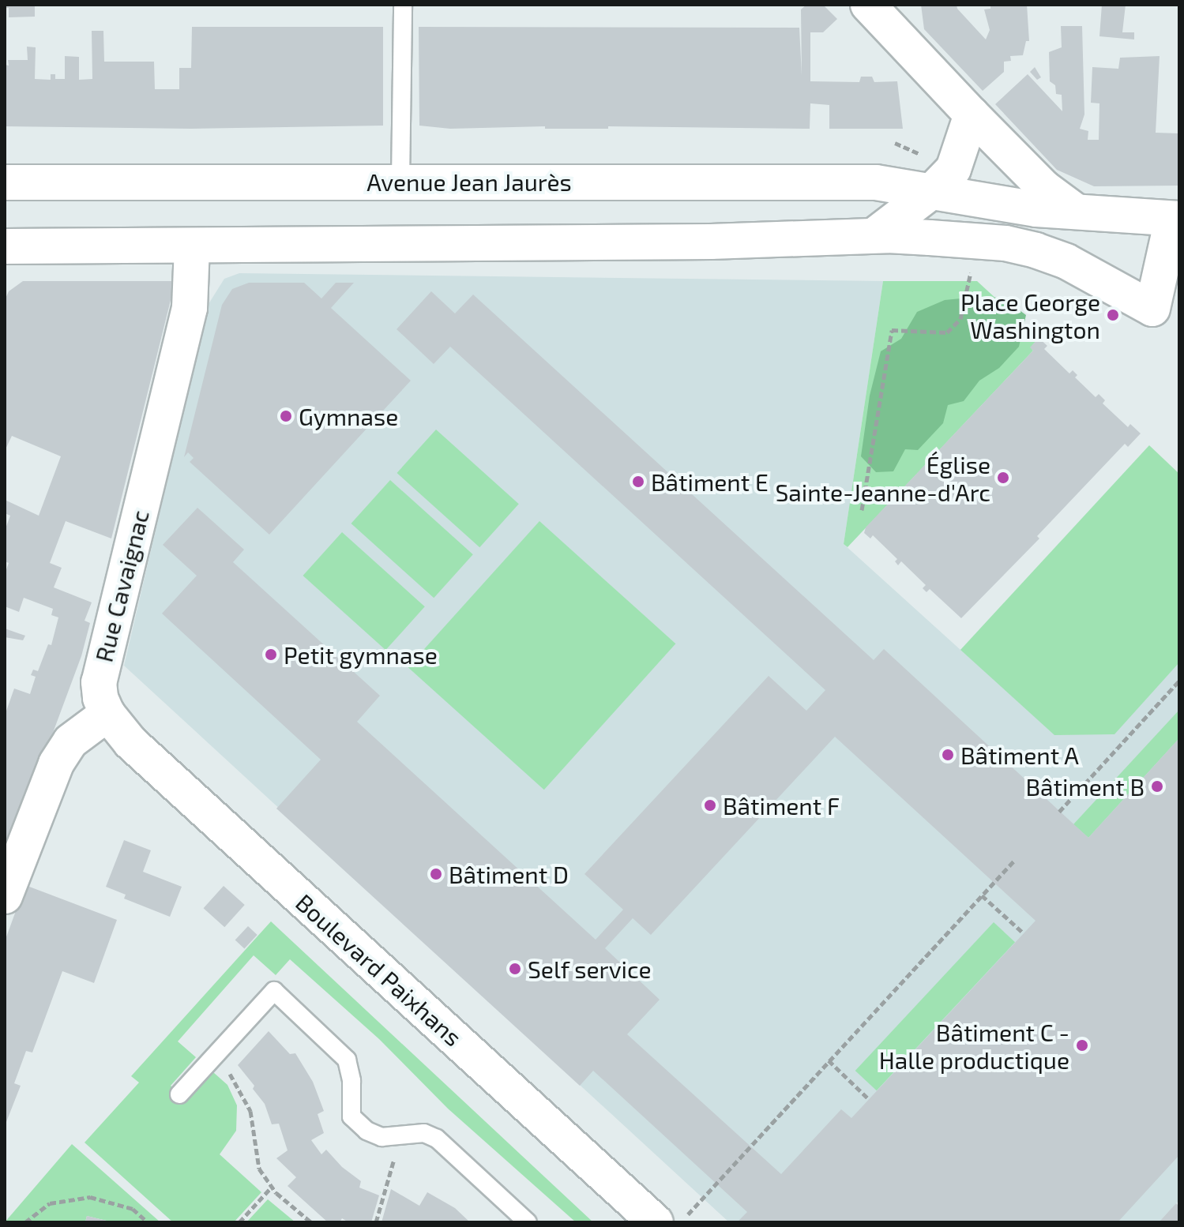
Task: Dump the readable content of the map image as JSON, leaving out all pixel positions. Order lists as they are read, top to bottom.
{
  "streets": {
    "main road": ["Avenue Jean Jaurès", "Rue Cavaignac", "Boulevard Paixhans"]
  },
  "crossings": [
    ["Rue Cavaignac", "Boulevard Paixhans"]
  ],
  "places": [
    "Place George Washington",
    "Gymnase",
    "Église Sainte-Jeanne-d'Arc",
    "Bâtiment E",
    "Petit gymnase",
    "Bâtiment A",
    "Bâtiment B",
    "Bâtiment F",
    "Bâtiment D",
    "Self service",
    "Bâtiment C - Halle productique"
  ]
}
